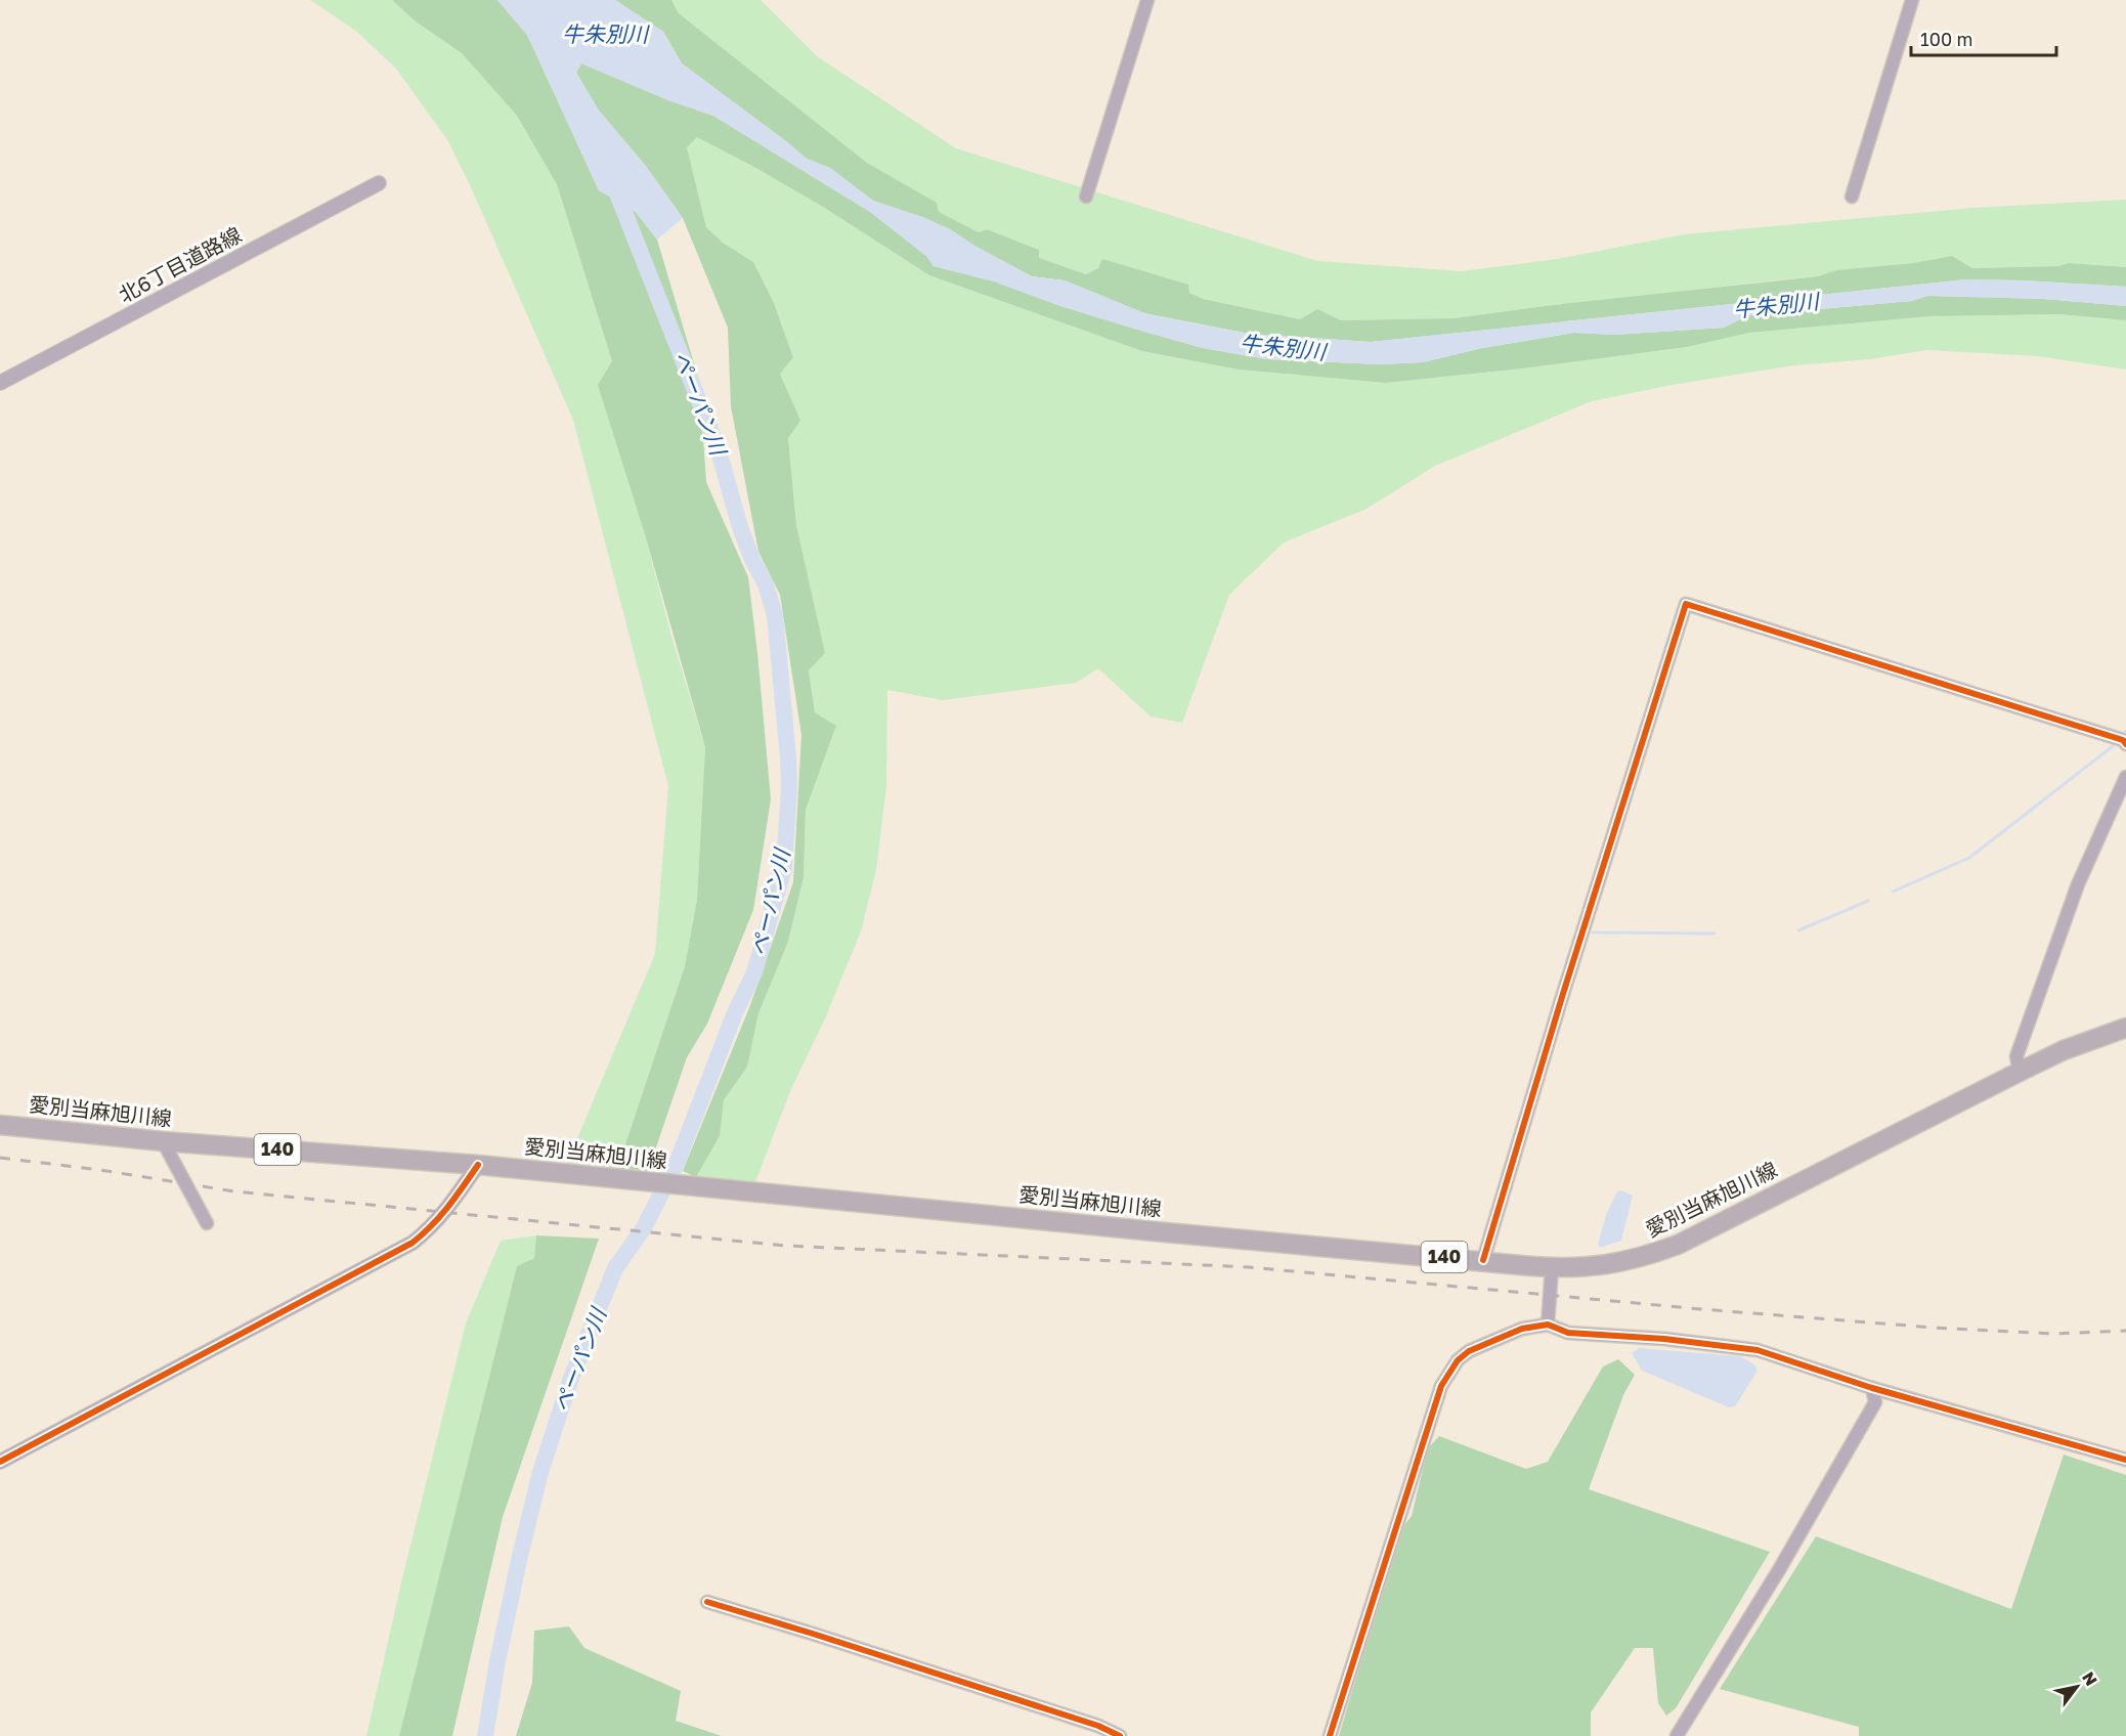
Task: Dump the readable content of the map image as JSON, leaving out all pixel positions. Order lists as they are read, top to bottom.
{
  "streets": {
    "main road": ["愛別当麻旭川線", "140"],
    "street": ["北6丁目道路線"]
  },
  "water": ["牛朱別川", "ペーパン川"],
  "scale_bar": "100 m",
  "north": "top right"
}
